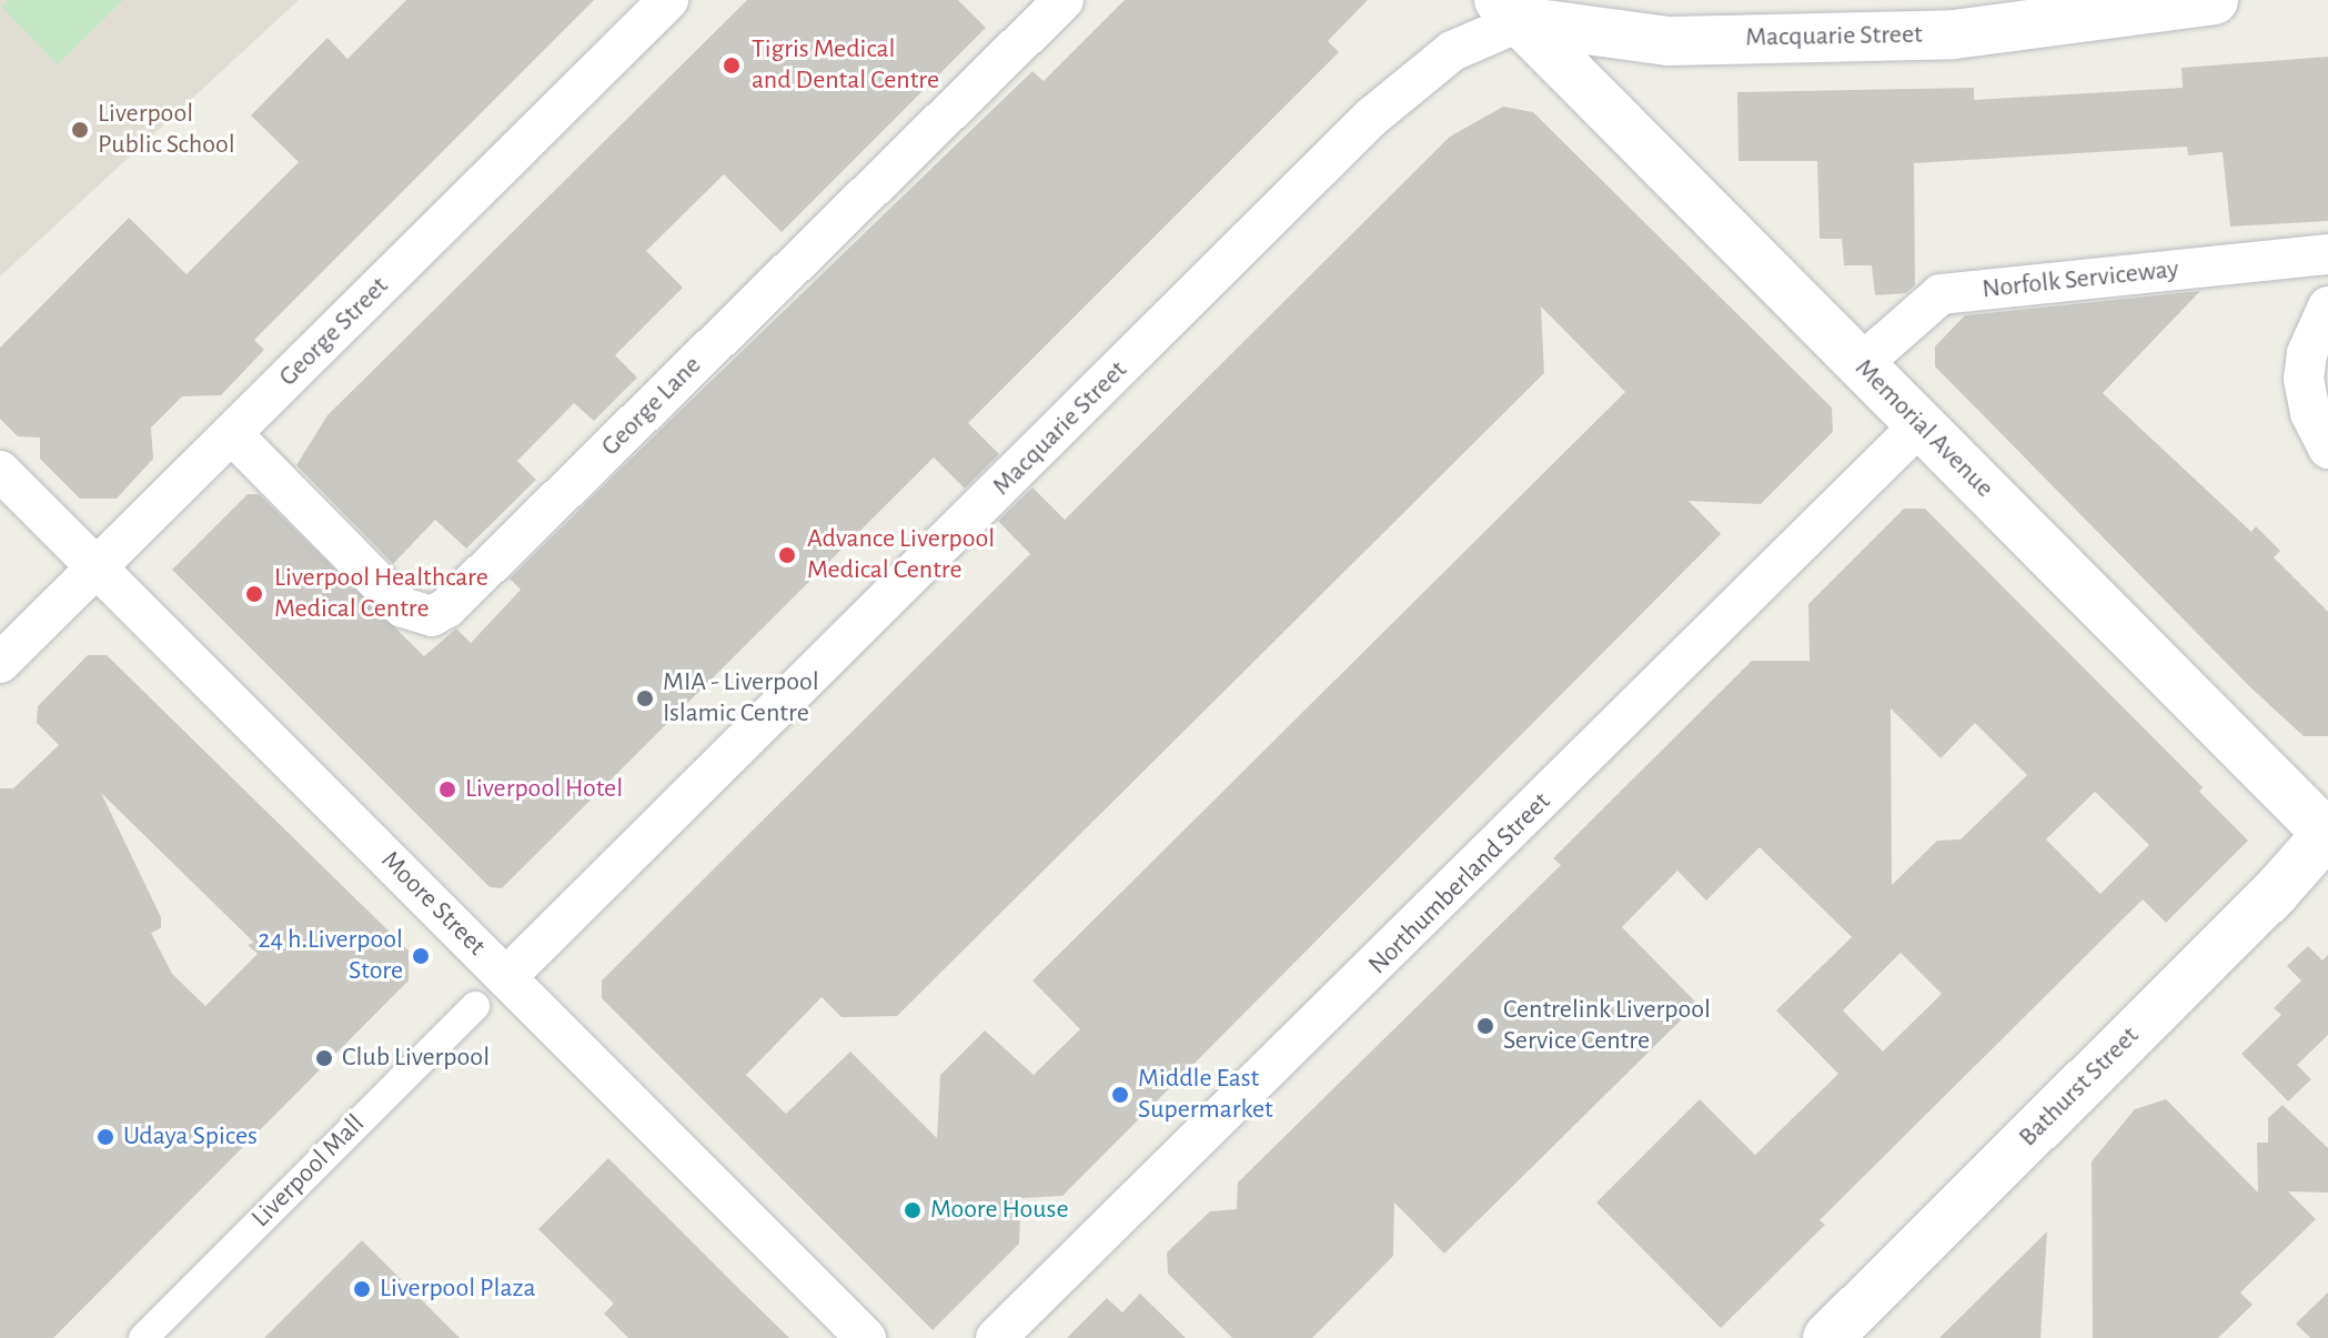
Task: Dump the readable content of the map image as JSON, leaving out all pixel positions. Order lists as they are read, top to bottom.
{
  "streets": {
    "street": [
      "Macquarie Street",
      "Norfolk Serviceway",
      "George Street",
      "George Lane",
      "Memorial Avenue",
      "Northumberland Street",
      "Moore Street",
      "Bathurst Street",
      "Liverpool Mall"
    ]
  },
  "crossings": [
    ["Macquarie Street", "Memorial Avenue"],
    ["Macquarie Street", "Moore Street"],
    ["Norfolk Serviceway", "Memorial Avenue"],
    ["George Street", "George Lane"],
    ["George Street", "Moore Street"],
    ["Memorial Avenue", "Northumberland Street"],
    ["Memorial Avenue", "Bathurst Street"]
  ],
  "places": [
    "Tigris Medical and Dental Centre",
    "Liverpool Public School",
    "Advance Liverpool Medical Centre",
    "Liverpool Healthcare Medical Centre",
    "MIA - Liverpool Islamic Centre",
    "Liverpool Hotel",
    "24 h.Liverpool Store",
    "Centrelink Liverpool Service Centre",
    "Club Liverpool",
    "Middle East Supermarket",
    "Udaya Spices",
    "Moore House",
    "Liverpool Plaza"
  ]
}
